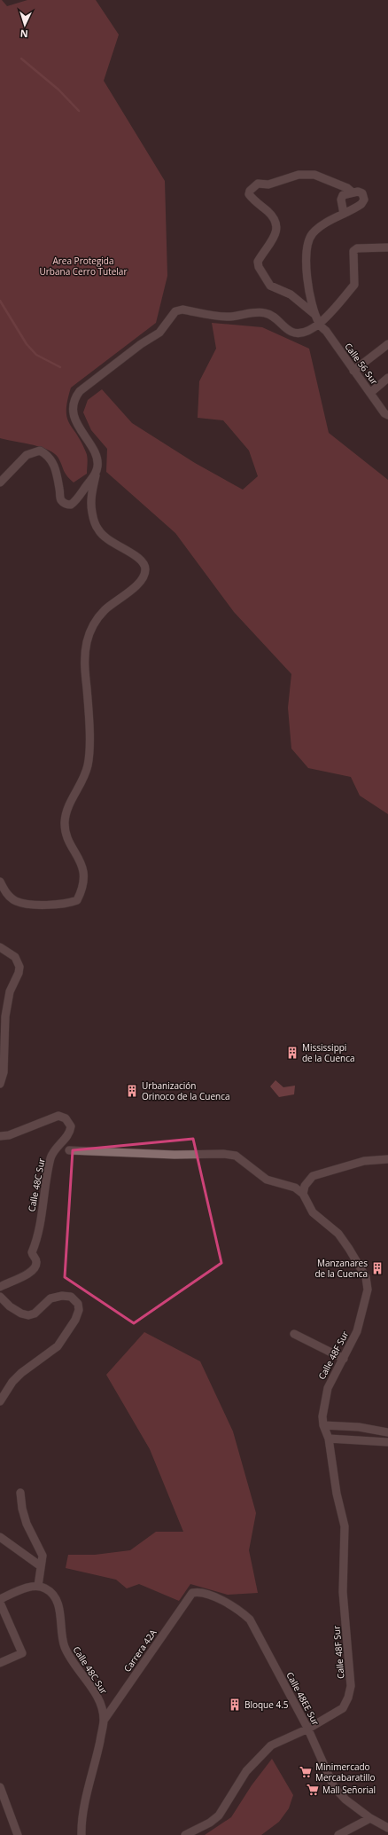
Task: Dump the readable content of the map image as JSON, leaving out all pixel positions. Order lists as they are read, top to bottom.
{
  "streets": {
    "street": [
      "Calle 56 Sur",
      "Calle 48C Sur",
      "Calle 48F Sur",
      "Carrera 42A",
      "Calle 48EE Sur"
    ]
  },
  "crossings": [
    ["Calle 48C Sur", "Carrera 42A"],
    ["Calle 48F Sur", "Calle 48EE Sur"],
    ["Carrera 42A", "Calle 48EE Sur"]
  ],
  "parks": ["Area Protegida Urbana Cerro Tutelar"],
  "places": {
    "building": [
      "Mississippi de la Cuenca",
      "Urbanización Orinoco de la Cuenca",
      "Manzanares de la Cuenca",
      "Bloque 4.5"
    ],
    "supermarket": ["Minimercado Mercabaratillo", "Mall Señorial"]
  },
  "north": "bottom"
}
